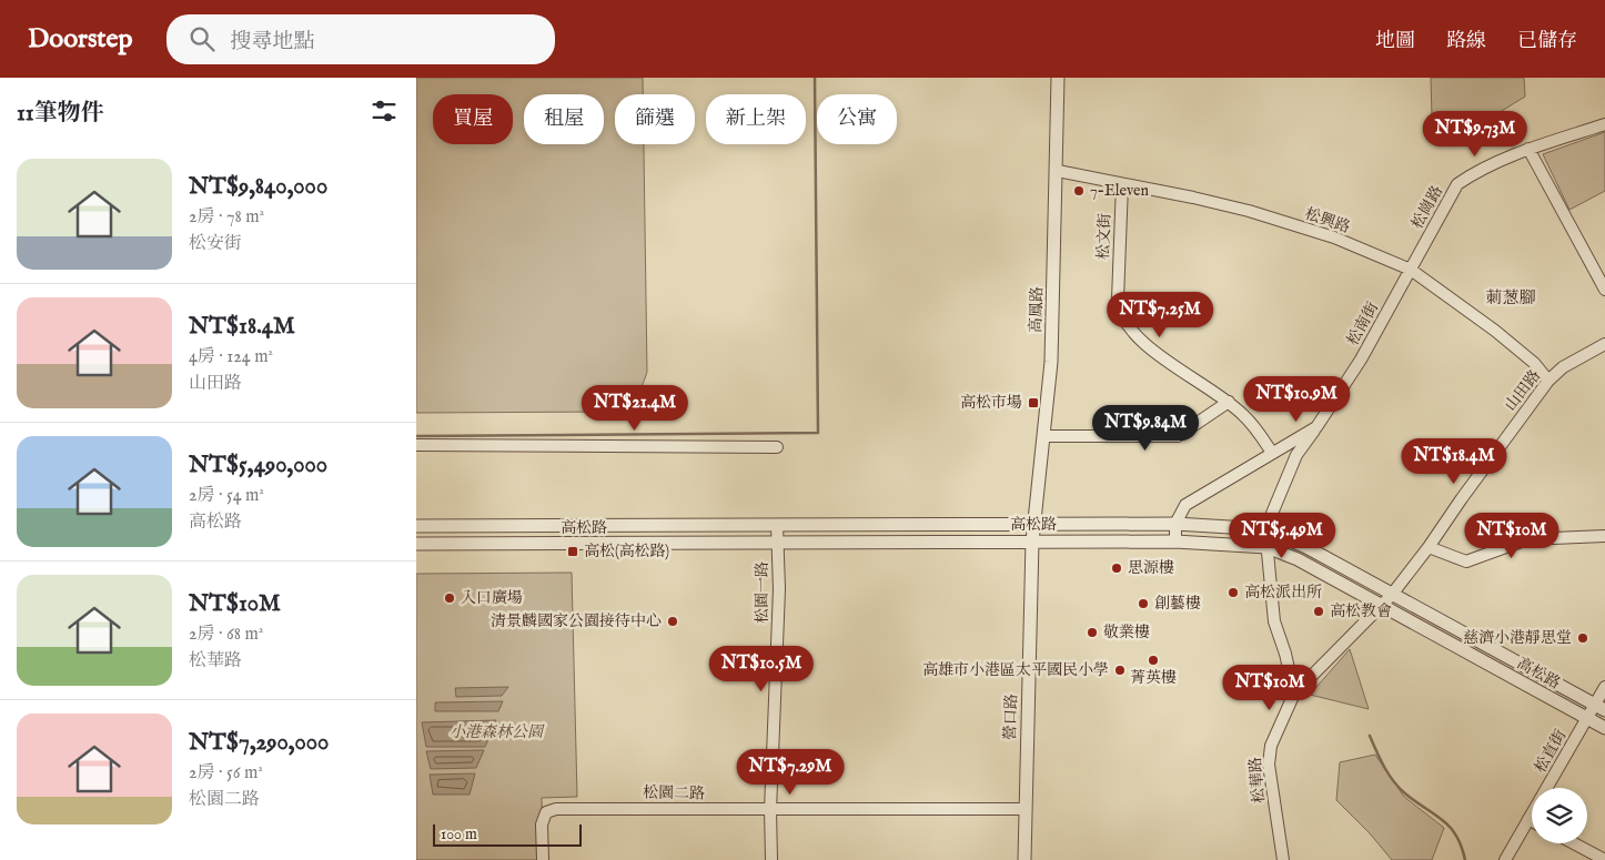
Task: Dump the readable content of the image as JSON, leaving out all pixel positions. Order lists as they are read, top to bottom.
{
  "streets": {
    "street": [
      "松崗路",
      "松興路",
      "松文街",
      "高鳳路",
      "松南街",
      "山田路",
      "高松路",
      "松園一路",
      "營口路",
      "松直街",
      "松華路",
      "松園二路"
    ]
  },
  "crossings": [
    ["松崗路", "松興路"],
    ["松崗路", "松南街"],
    ["松興路", "松文街"],
    ["松興路", "高鳳路"],
    ["松興路", "松南街"],
    ["松興路", "山田路"],
    ["松文街", "松南街"],
    ["高鳳路", "高松路"],
    ["高鳳路", "營口路"],
    ["松南街", "高松路"],
    ["山田路", "高松路"],
    ["山田路", "松華路"],
    ["高松路", "松園一路"],
    ["高松路", "營口路"],
    ["高松路", "松直街"],
    ["高松路", "松華路"],
    ["松園一路", "松園二路"],
    ["營口路", "松園二路"]
  ],
  "districts": ["莿葱腳"],
  "parks": ["小港森林公園"],
  "places": {
    "other": [
      "7-Eleven",
      "思源樓",
      "高松派出所",
      "入口廣場",
      "創藝樓",
      "高松教會",
      "清景麟國家公園接待中心",
      "敬業樓",
      "慈濟小港靜思堂",
      "菁英樓",
      "高雄市小港區太平國民小學"
    ],
    "transit": ["高松市場", "高松(高松路)"]
  },
  "scale_bar": "100 m",
  "page": {
    "header": "Doorstep",
    "search": "搜尋地點",
    "nav": ["地圖", "路線", "已儲存"],
    "heading": "11筆物件",
    "chip": [
      "買屋",
      "租屋",
      "篩選",
      "新上架",
      "公寓"
    ],
    "price": [
      "NT$9.73M",
      "NT$7.25M",
      "NT$10.9M",
      "NT$21.4M",
      "NT$9.84M",
      "NT$18.4M",
      "NT$5.49M",
      "NT$10M",
      "NT$10.5M",
      "NT$10M",
      "NT$7.29M"
    ],
    "list": [
      {
        "name": "NT$9,840,000",
        "note": "2房 · 78 m² · 松安街"
      },
      {
        "name": "NT$18.4M",
        "note": "4房 · 124 m² · 山田路"
      },
      {
        "name": "NT$5,490,000",
        "note": "2房 · 54 m² · 高松路"
      },
      {
        "name": "NT$10M",
        "note": "2房 · 68 m² · 松華路"
      },
      {
        "name": "NT$7,290,000",
        "note": "2房 · 56 m² · 松園二路"
      }
    ],
    "scale": "100 m"
  }
}
